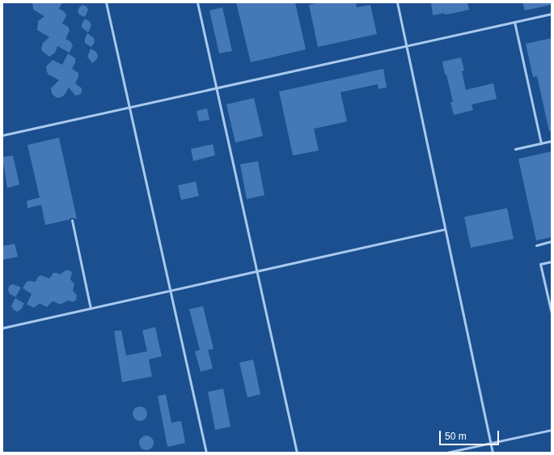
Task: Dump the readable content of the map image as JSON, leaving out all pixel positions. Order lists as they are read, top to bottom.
{
  "scale_bar": "50 m"
}
